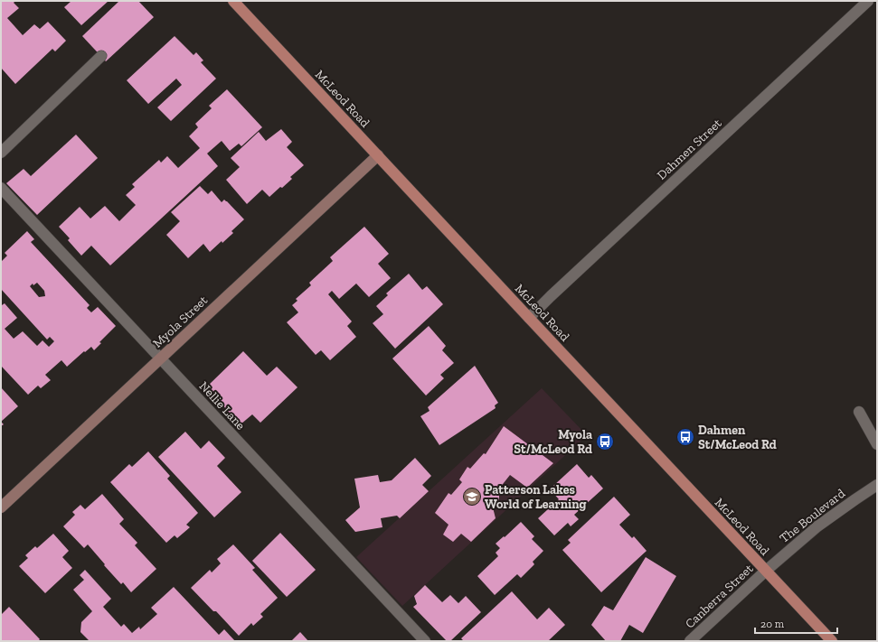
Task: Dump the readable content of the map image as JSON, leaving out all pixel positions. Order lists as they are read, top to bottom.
{
  "streets": {
    "main road": ["McLeod Road"],
    "street": [
      "Dahmen Street",
      "Myola Street",
      "Nellie Lane",
      "The Boulevard",
      "Canberra Street"
    ]
  },
  "crossings": [
    ["McLeod Road", "Dahmen Street"],
    ["McLeod Road", "Myola Street"],
    ["McLeod Road", "The Boulevard"],
    ["McLeod Road", "Canberra Street"],
    ["Myola Street", "Nellie Lane"],
    ["The Boulevard", "Canberra Street"]
  ],
  "places": {
    "bus stop": ["Dahmen St/McLeod Rd", "Myola St/McLeod Rd"],
    "school or university": ["Patterson Lakes World of Learning"]
  },
  "scale_bar": "20 m"
}
